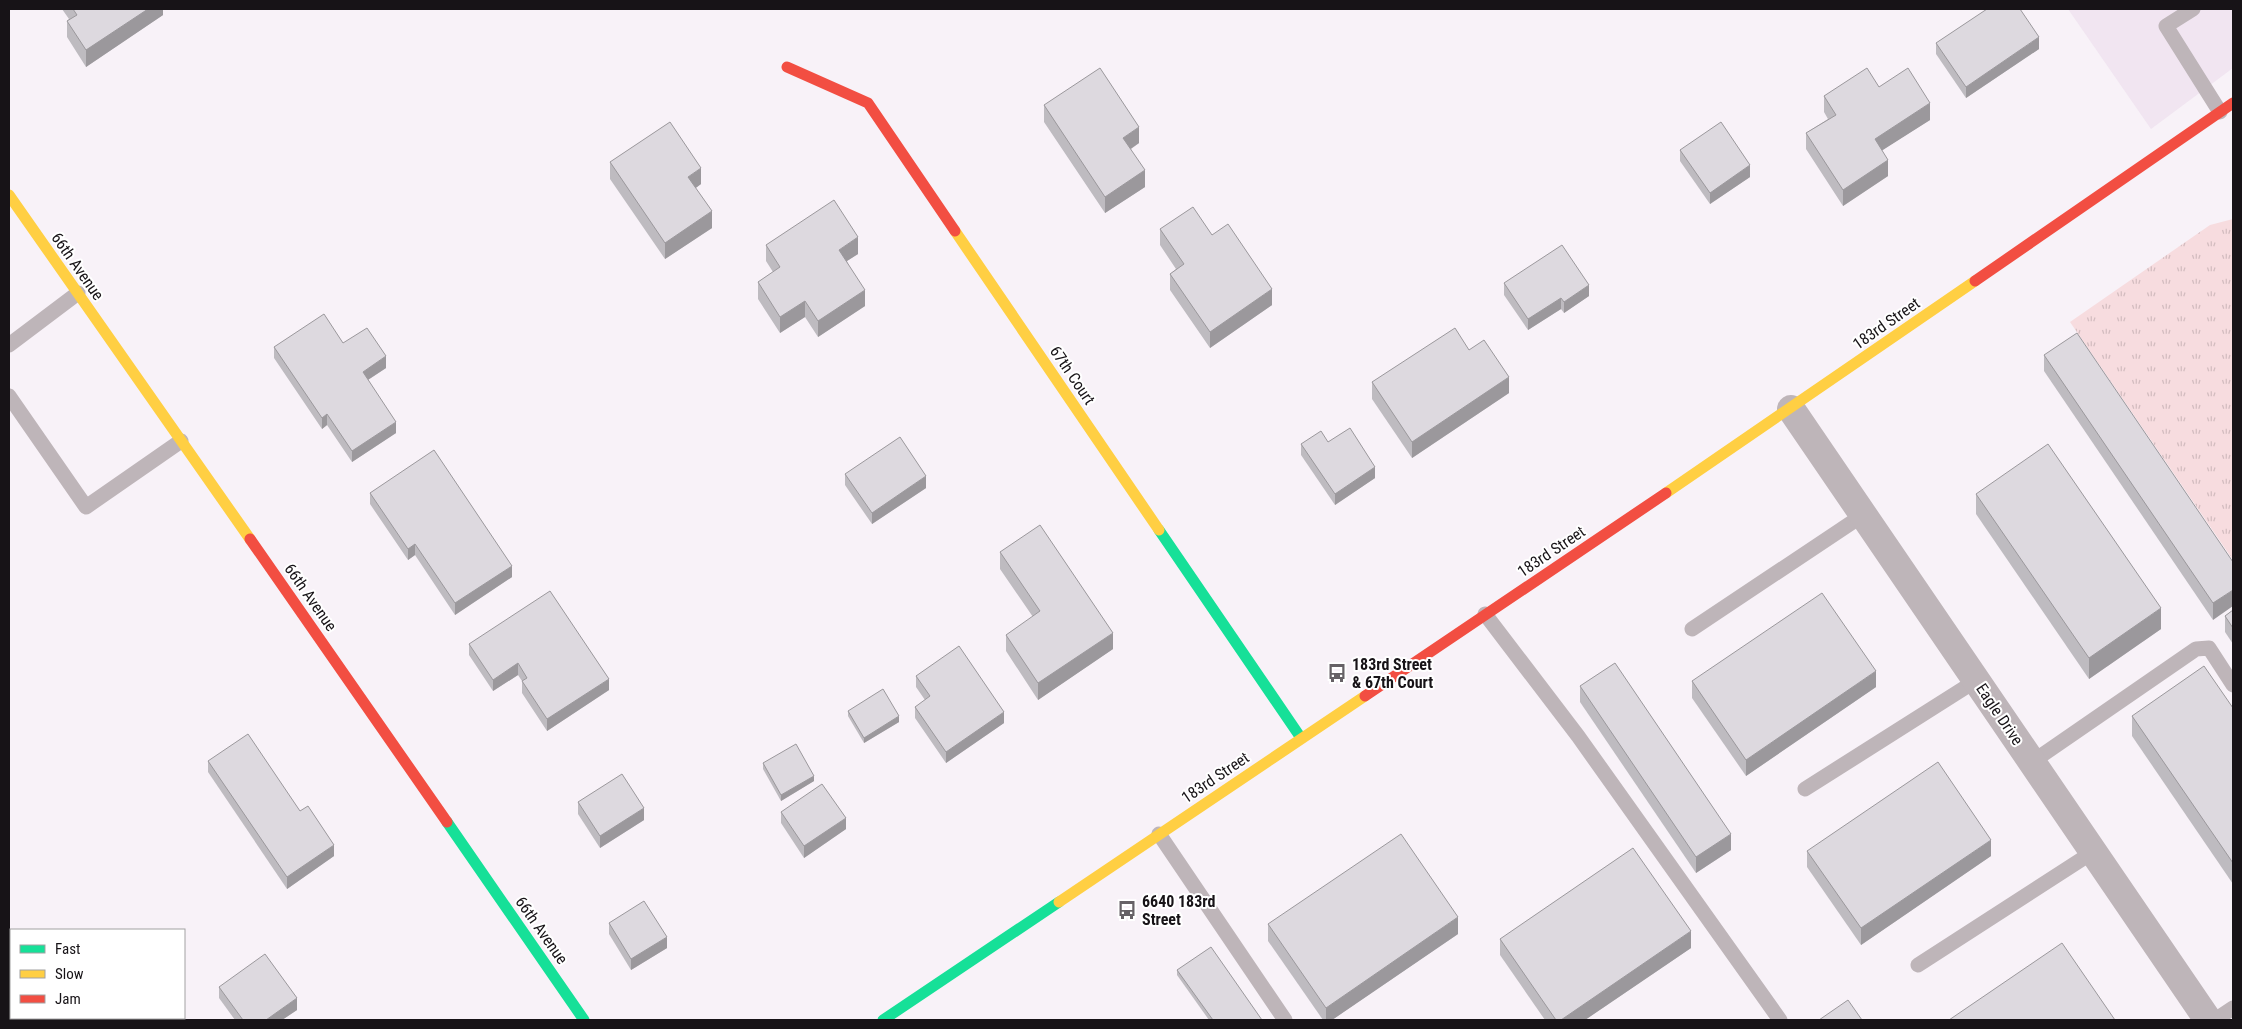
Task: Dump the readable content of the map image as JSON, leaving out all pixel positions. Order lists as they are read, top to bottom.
{
  "streets": {
    "street": [
      "66th Avenue",
      "183rd Street",
      "67th Court",
      "Eagle Drive"
    ]
  },
  "crossings": [
    ["183rd Street", "67th Court"],
    ["183rd Street", "Eagle Drive"]
  ],
  "places": {
    "bus stop": ["183rd Street & 67th Court", "6640 183rd Street"]
  },
  "legend": ["Fast", "Slow", "Jam"]
}
